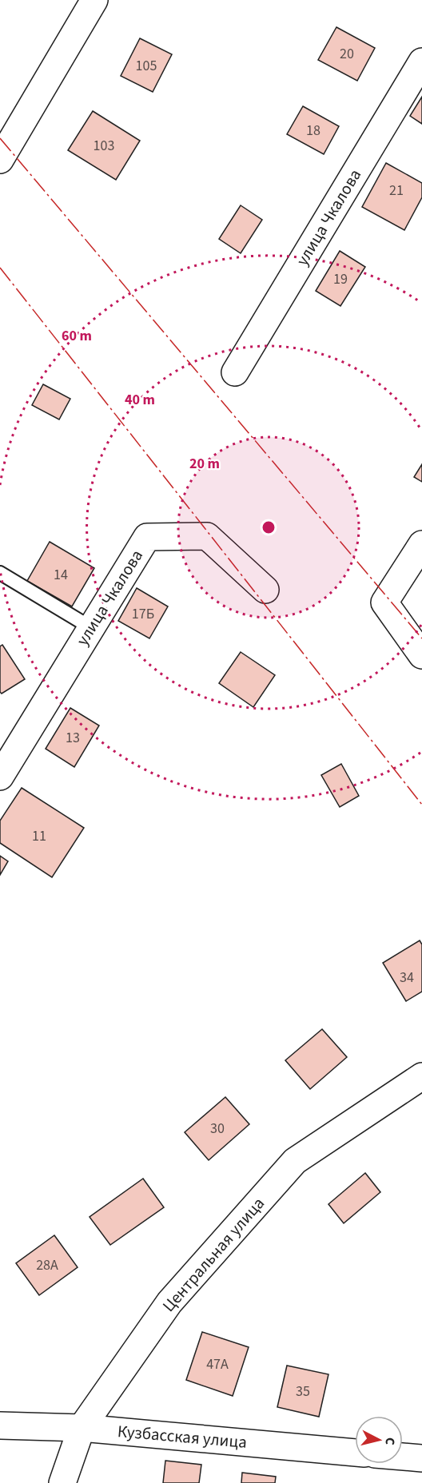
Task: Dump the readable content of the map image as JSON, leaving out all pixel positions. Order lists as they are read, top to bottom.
{
  "streets": {
    "street": ["улица Чкалова", "Центральная улица", "Кузбасская улица"]
  },
  "crossings": [
    ["Центральная улица", "Кузбасская улица"]
  ],
  "house_numbers": [
    "20",
    "105",
    "18",
    "103",
    "21",
    "19",
    "14",
    "17Б",
    "13",
    "11",
    "34",
    "30",
    "28А",
    "47А",
    "35"
  ],
  "north": "right",
  "rings": ["60 m", "40 m", "20 m"]
}
